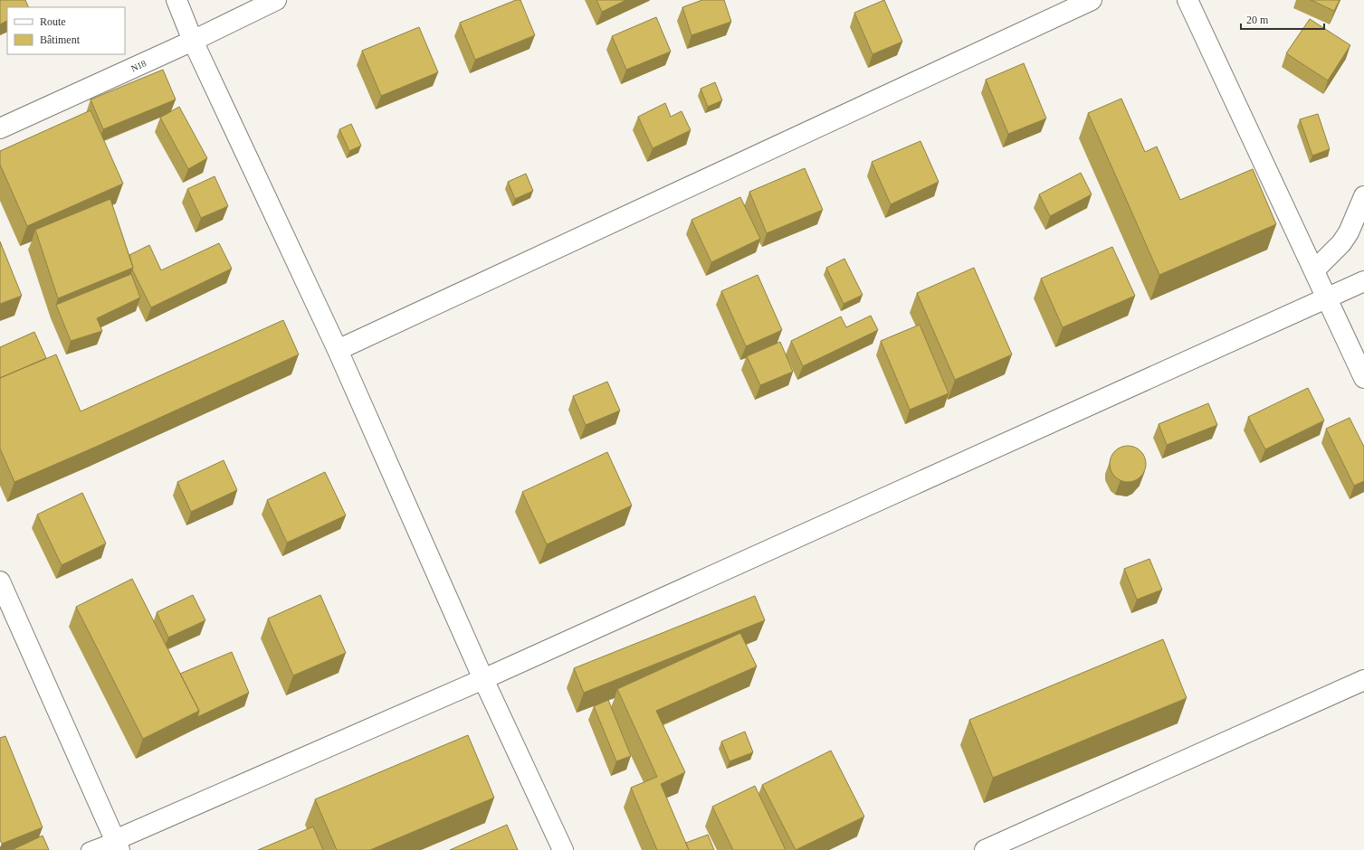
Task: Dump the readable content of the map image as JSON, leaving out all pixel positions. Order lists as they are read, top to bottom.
{
  "streets": {
    "street": ["N18"]
  },
  "legend": ["Route", "Bâtiment"],
  "scale_bar": "20 m"
}
